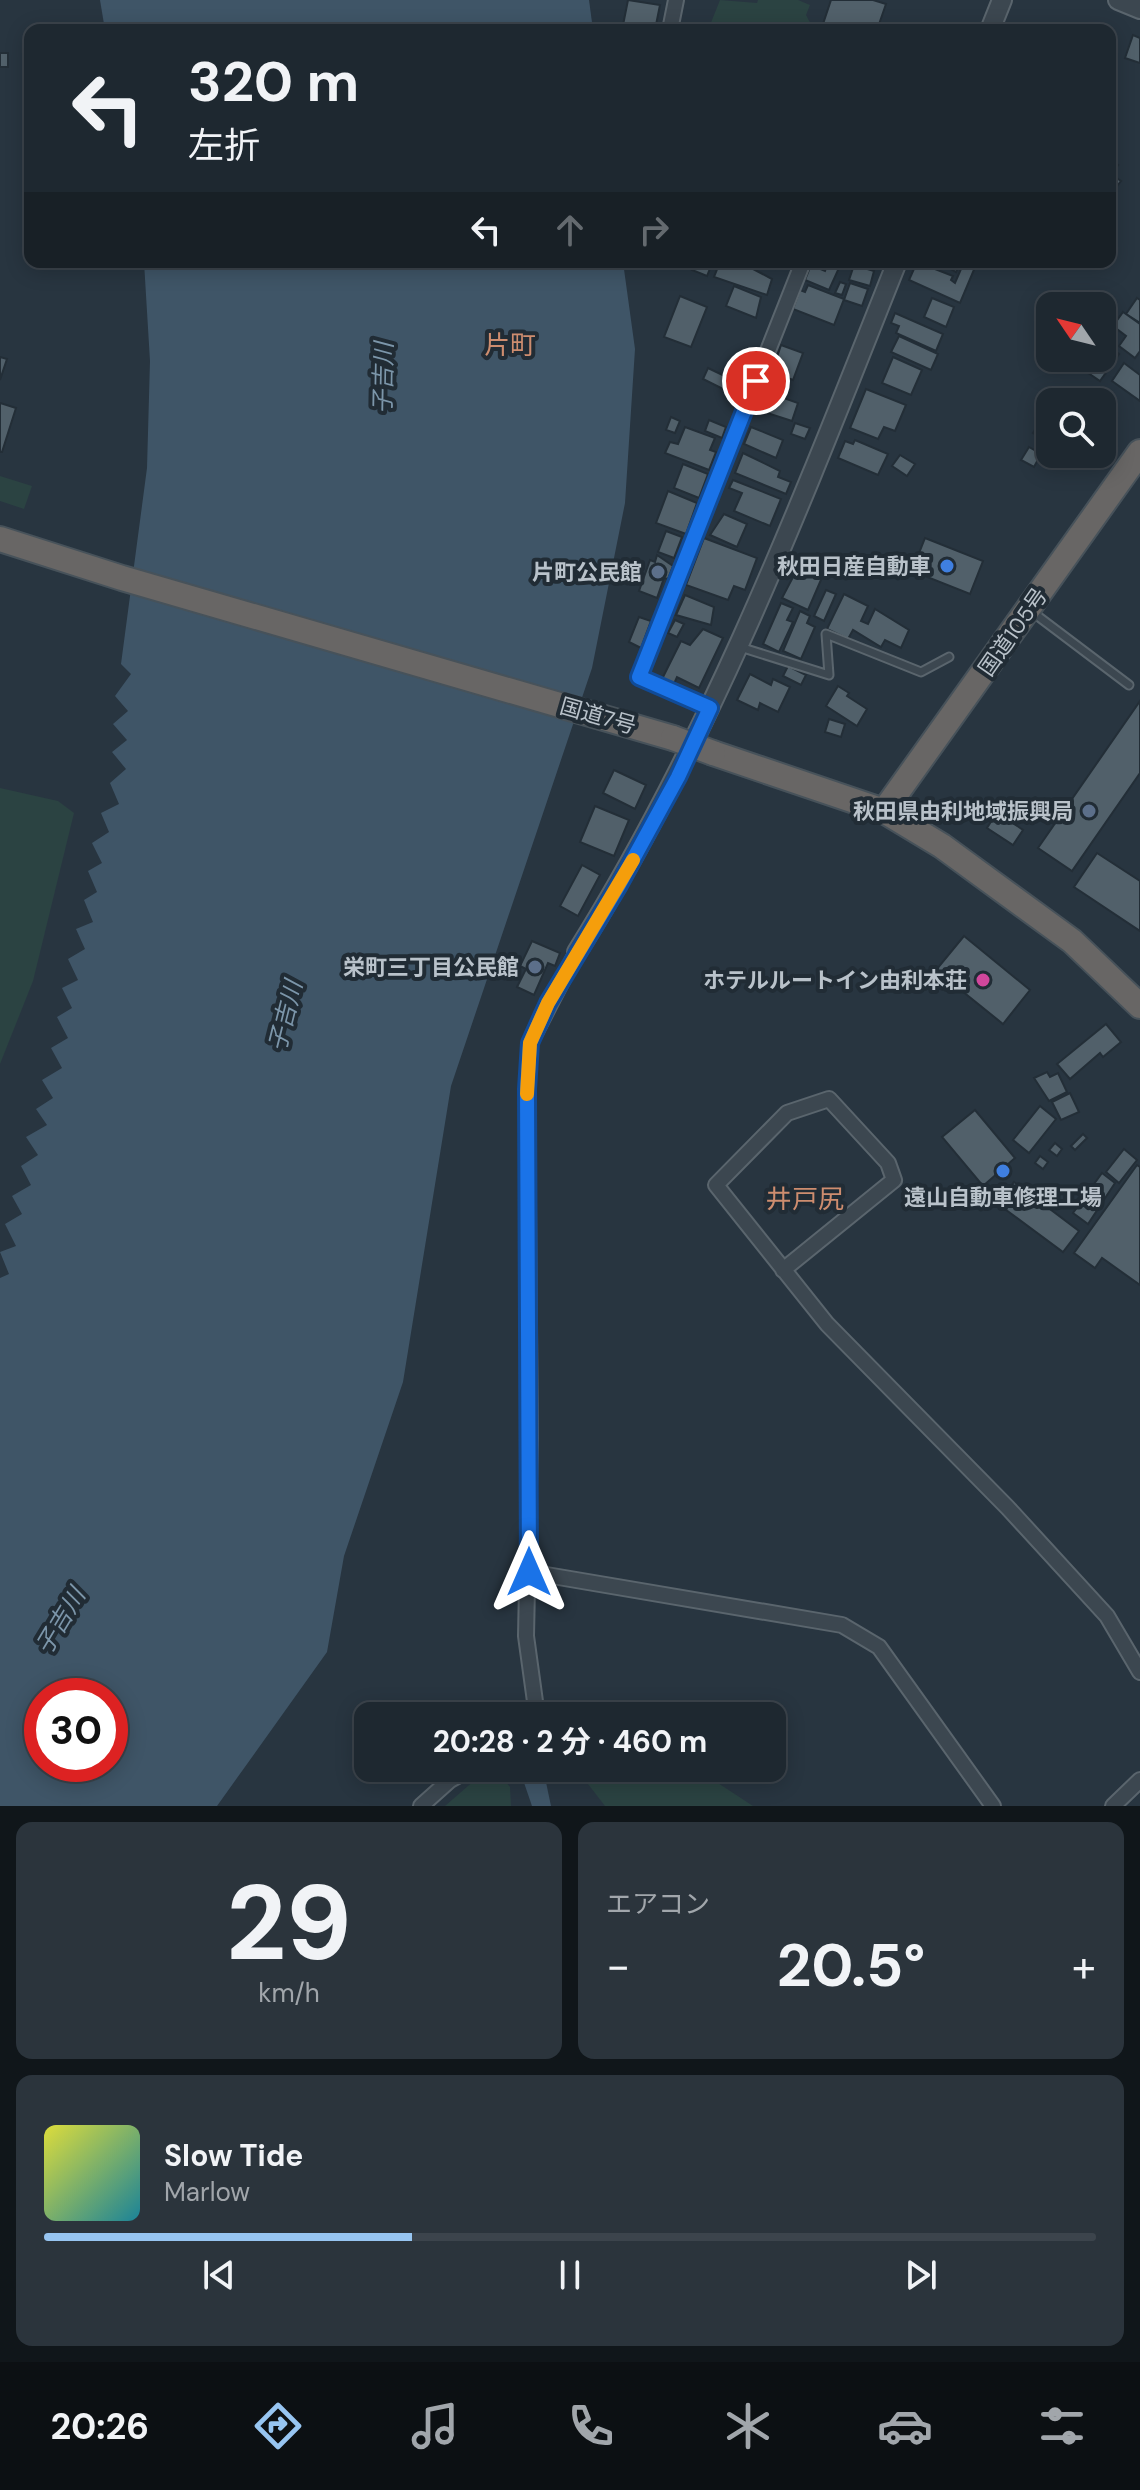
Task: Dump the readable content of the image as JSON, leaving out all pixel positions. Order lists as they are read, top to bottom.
{
  "streets": {
    "highway": ["国道105号", "国道7号"]
  },
  "crossings": [
    ["国道105号", "国道7号"]
  ],
  "districts": ["片町", "井戸尻"],
  "water": ["子吉川"],
  "places": [
    "秋田日産自動車",
    "片町公民館",
    "秋田県由利地域振興局",
    "栄町三丁目公民館",
    "ホテルルートイン由利本荘",
    "遠山自動車修理工場"
  ],
  "north": "top left",
  "page": {
    "turn": ["320 m", "左折"],
    "limit": "30",
    "trip": "20:28 · 2 分 · 460 m",
    "tile": [
      ["29", "km/h"],
      "エアコン"
    ],
    "heat": ["−", "20.5°", "+"],
    "song": ["Slow Tide", "Marlow"],
    "tabs": "20:26"
  }
}
